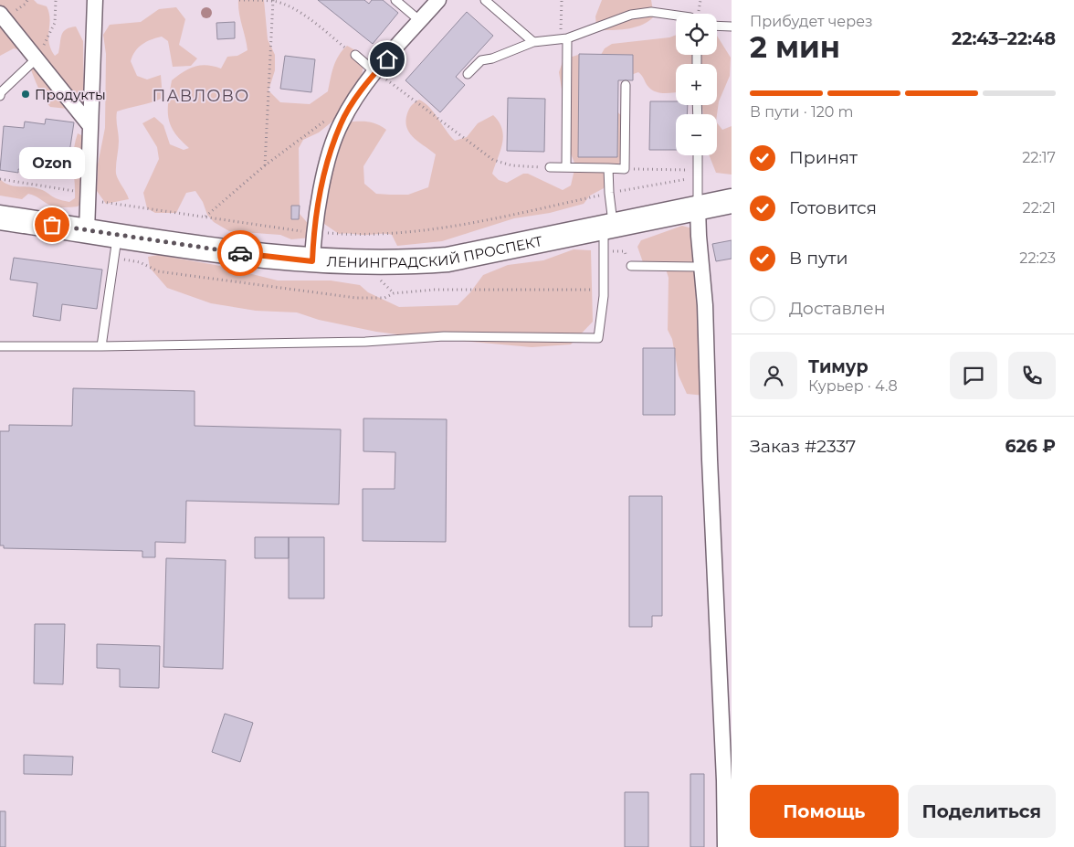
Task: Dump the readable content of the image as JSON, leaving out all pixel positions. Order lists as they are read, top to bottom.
{
  "streets": {
    "main road": ["ЛЕНИНГРАДСКИЙ ПРОСПЕКТ"]
  },
  "districts": ["ПАВЛОВО"],
  "places": ["Продукты", "Ozon"],
  "page": {
    "heading": ["2 мин", "Прибудет через", "22:43–22:48"],
    "panel": [
      "Тимур",
      "Курьер · 4.8",
      "Заказ #2337",
      "626 ₽"
    ],
    "map_buttons": ["+", "−"],
    "bar": "В пути · 120 m",
    "list": [
      ["Принят", "22:17"],
      ["Готовится", "22:21"],
      ["В пути", "22:23"],
      "Доставлен"
    ],
    "bubble": "Ozon",
    "buttons": ["Помощь", "Поделиться"]
  }
}
